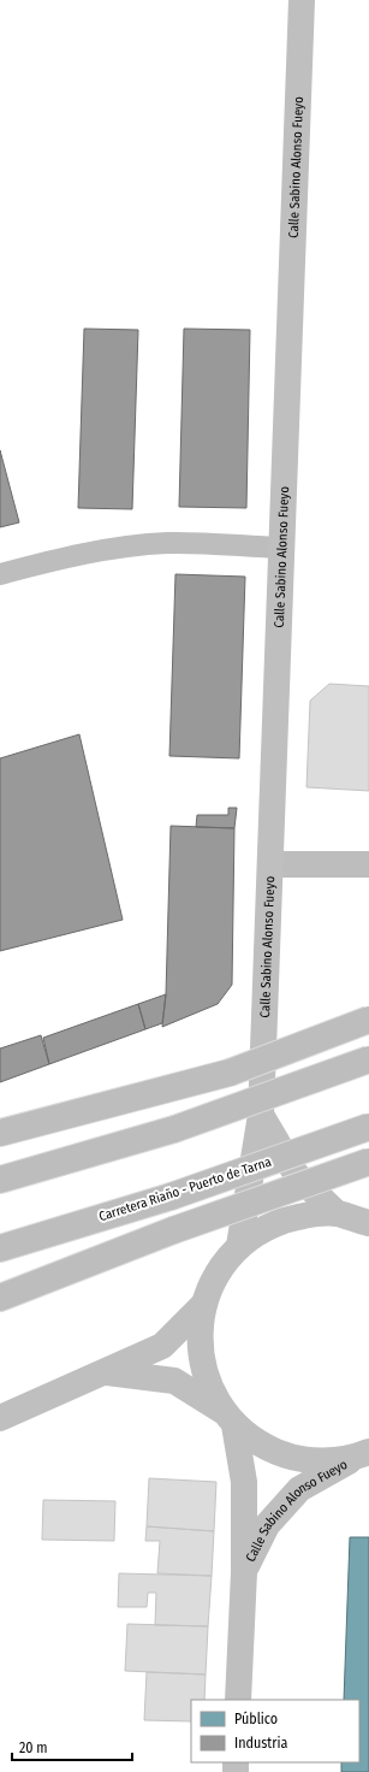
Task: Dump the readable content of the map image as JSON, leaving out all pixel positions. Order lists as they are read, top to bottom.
{
  "streets": {
    "main road": ["Carretera Riaño - Puerto de Tarna"],
    "street": ["Calle Sabino Alonso Fueyo"]
  },
  "legend": ["Público", "Industria"],
  "scale_bar": "20 m"
}
